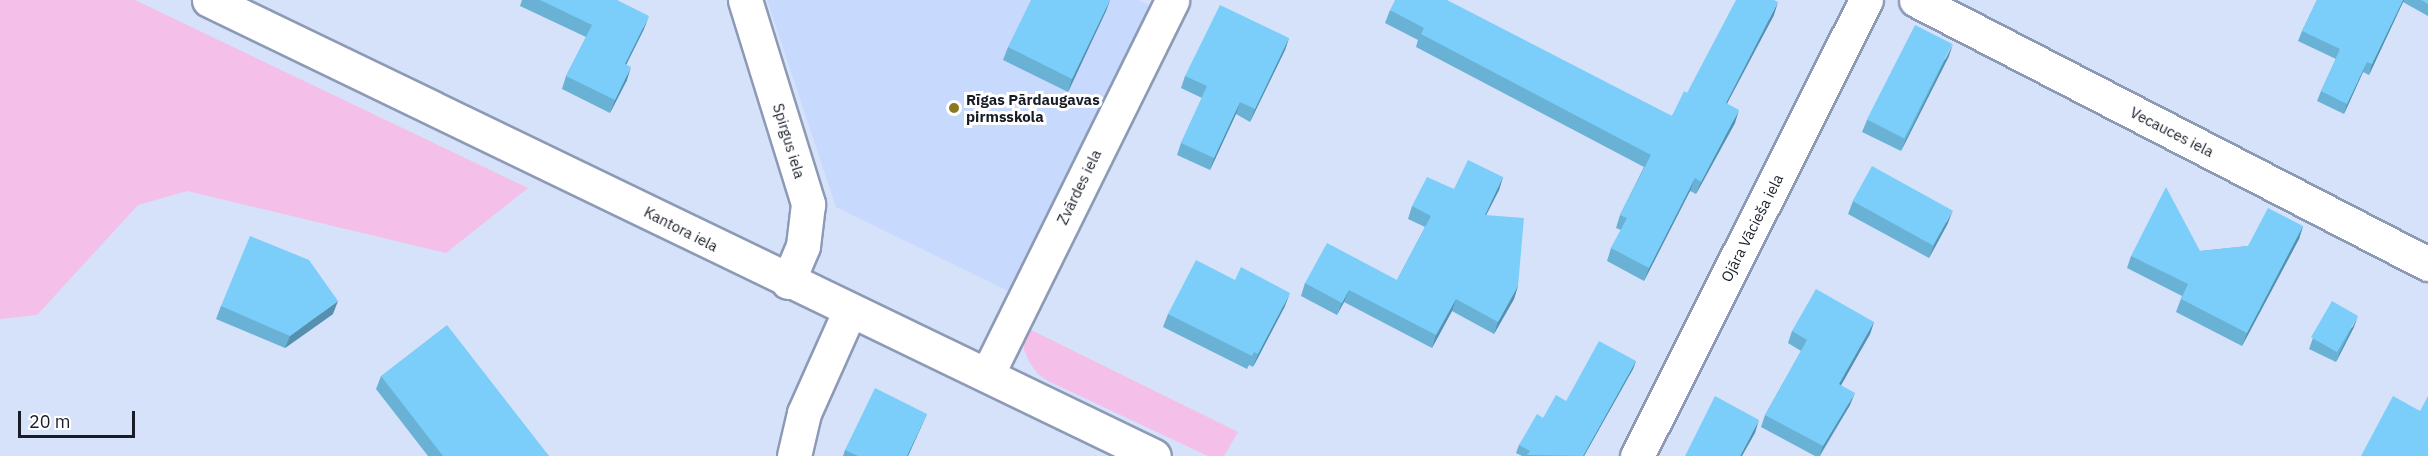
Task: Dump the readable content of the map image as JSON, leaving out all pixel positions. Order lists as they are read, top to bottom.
{
  "streets": {
    "main road": [
      "Vecauces iela",
      "Spirgus iela",
      "Zvārdes iela",
      "Ojāra Vācieša iela",
      "Kantora iela"
    ]
  },
  "crossings": [
    ["Spirgus iela", "Kantora iela"],
    ["Zvārdes iela", "Kantora iela"]
  ],
  "places": ["Rīgas Pārdaugavas pirmsskola"],
  "scale_bar": "20 m"
}
